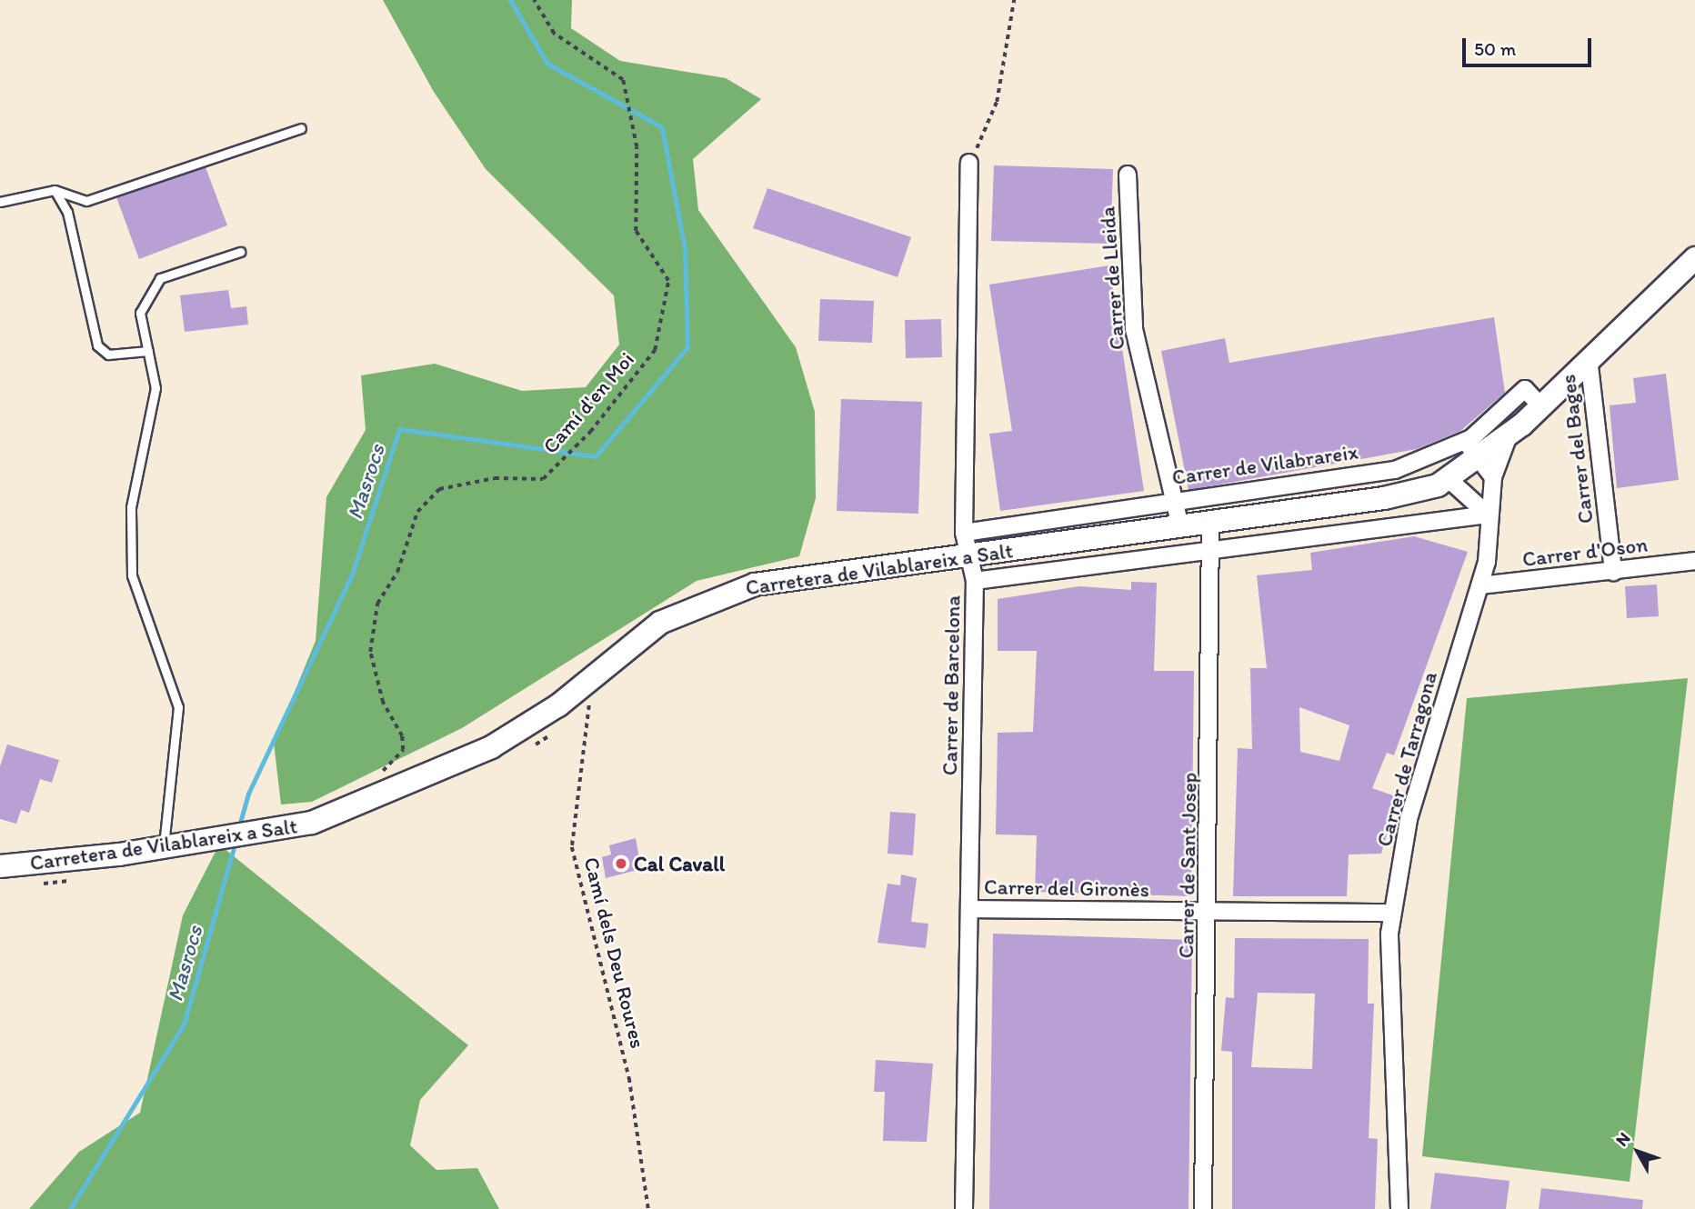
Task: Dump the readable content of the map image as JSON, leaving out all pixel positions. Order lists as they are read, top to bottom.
{
  "streets": {
    "street": [
      "Carrer de Lleida",
      "Carrer del Bages",
      "Carrer de Vilabrareix",
      "Carrer d'Oson",
      "Carretera de Vilablareix a Salt",
      "Carrer de Barcelona",
      "Carrer de Tarragona",
      "Carrer de Sant Josep",
      "Carrer del Gironès"
    ],
    "path": ["Camí d'en Moi", "Camí dels Deu Roures"]
  },
  "crossings": [
    ["Carrer de Lleida", "Carrer de Vilabrareix"],
    ["Carrer de Lleida", "Carretera de Vilablareix a Salt"],
    ["Carrer del Bages", "Carrer d'Oson"],
    ["Carrer del Bages", "Carretera de Vilablareix a Salt"],
    ["Carrer de Vilabrareix", "Carretera de Vilablareix a Salt"],
    ["Carrer de Vilabrareix", "Carrer de Barcelona"],
    ["Carrer d'Oson", "Carrer de Tarragona"],
    ["Carretera de Vilablareix a Salt", "Carrer de Barcelona"],
    ["Carretera de Vilablareix a Salt", "Carrer de Tarragona"],
    ["Carretera de Vilablareix a Salt", "Carrer de Sant Josep"],
    ["Carrer de Barcelona", "Carrer del Gironès"],
    ["Carrer de Tarragona", "Carrer del Gironès"],
    ["Carrer de Sant Josep", "Carrer del Gironès"]
  ],
  "water": ["Masrocs"],
  "places": ["Cal Cavall"],
  "scale_bar": "50 m",
  "north": "top left"
}
